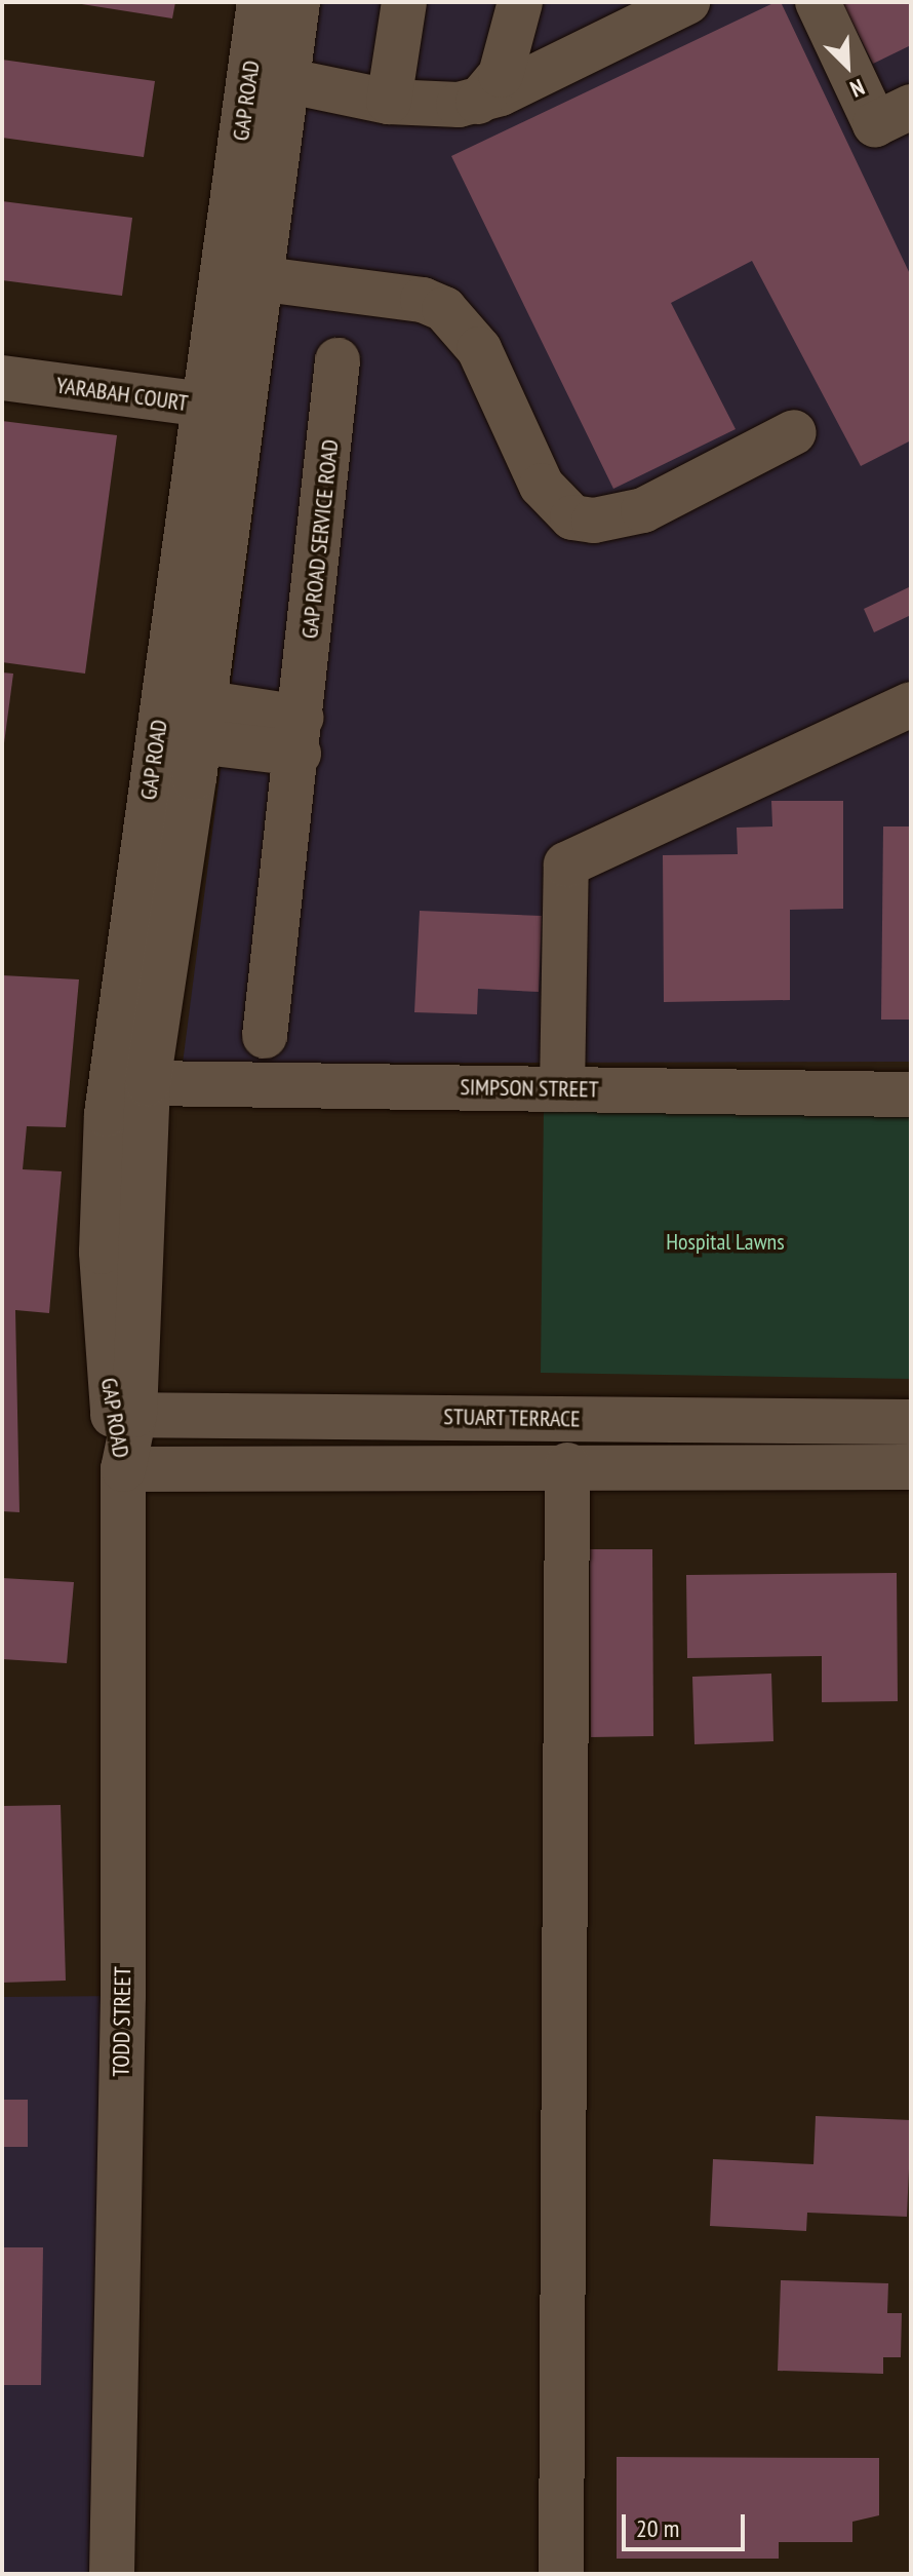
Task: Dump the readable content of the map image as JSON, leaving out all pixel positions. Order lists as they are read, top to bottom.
{
  "streets": {
    "street": [
      "GAP ROAD",
      "YARABAH COURT",
      "GAP ROAD SERVICE ROAD",
      "SIMPSON STREET",
      "STUART TERRACE",
      "TODD STREET"
    ]
  },
  "crossings": [
    ["GAP ROAD", "YARABAH COURT"],
    ["GAP ROAD", "SIMPSON STREET"],
    ["GAP ROAD", "STUART TERRACE"],
    ["GAP ROAD", "TODD STREET"],
    ["STUART TERRACE", "TODD STREET"]
  ],
  "parks": ["Hospital Lawns"],
  "scale_bar": "20 m",
  "north": "bottom right"
}
